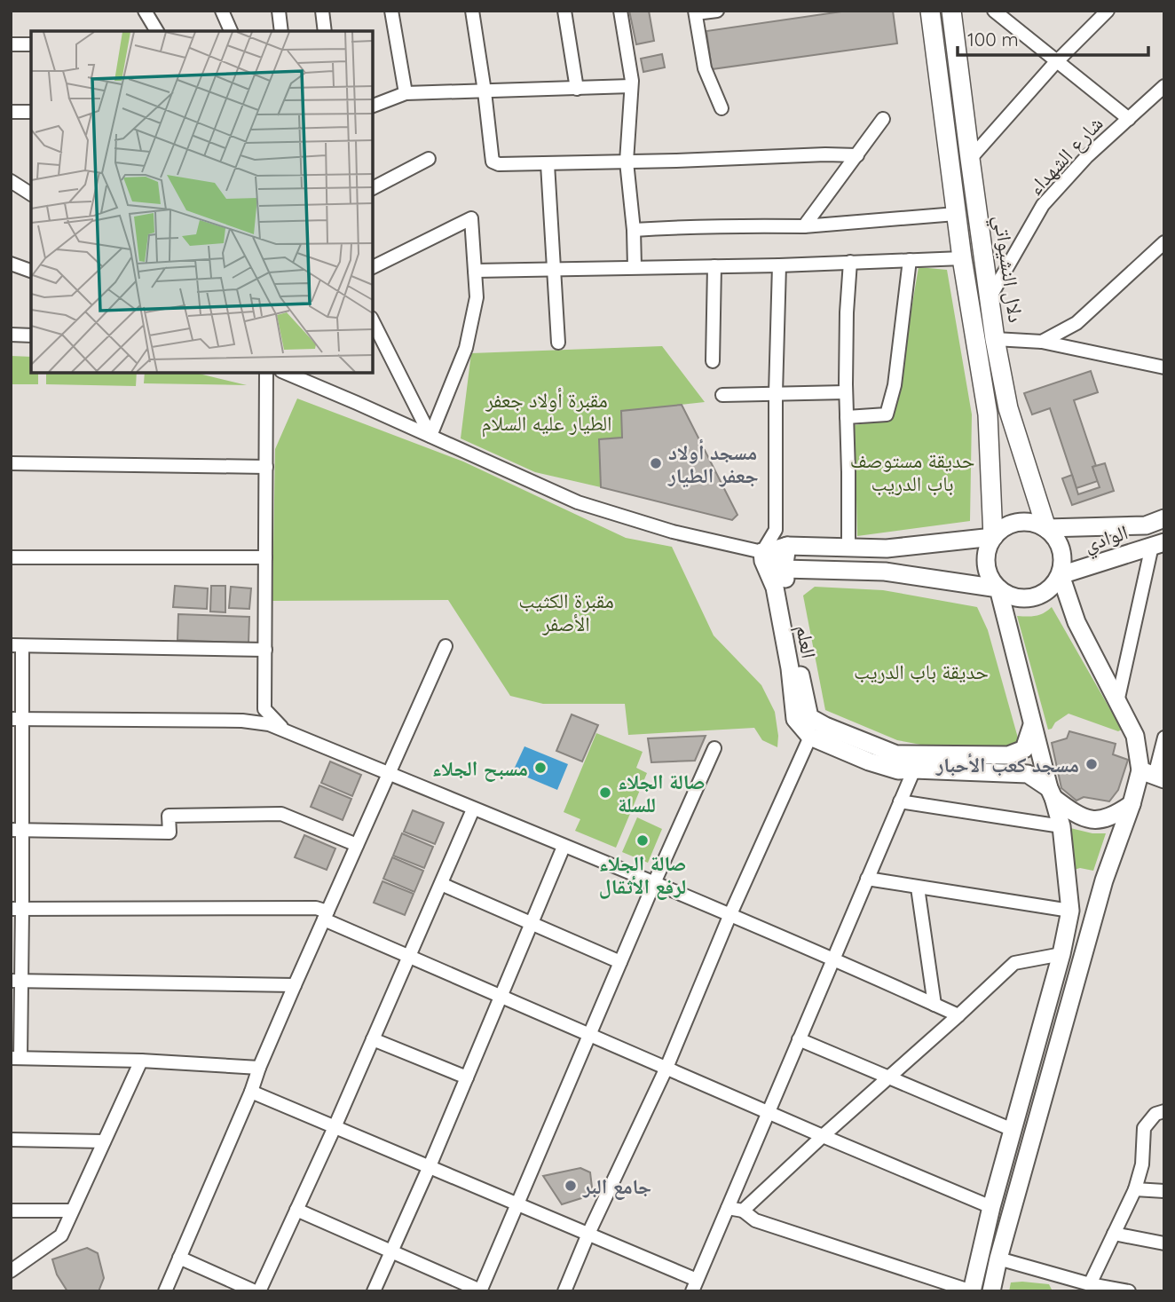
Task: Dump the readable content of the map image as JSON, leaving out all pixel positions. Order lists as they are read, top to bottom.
{
  "streets": {
    "main road": ["دلال النشيواتي", "الوادي", "العلم"],
    "street": ["شارع الشهداء"]
  },
  "crossings": [
    ["شارع الشهداء", "دلال النشيواتي"],
    ["دلال النشيواتي", "الوادي"]
  ],
  "parks": [
    "مقبرة أولاد جعفر الطيار عليه السلام",
    "حديقة مستوصف باب الدريب",
    "مقبرة الكثيب الأصفر",
    "حديقة باب الدريب"
  ],
  "places": [
    "مسجد أولاد جعفر الطيار",
    "مسجد كعب الأحبار",
    "مسبح الجلاء",
    "صالة الجلاء للسلة",
    "صالة الجلاء لرفع الأثقال",
    "جامع البر"
  ],
  "scale_bar": "100 m"
}
